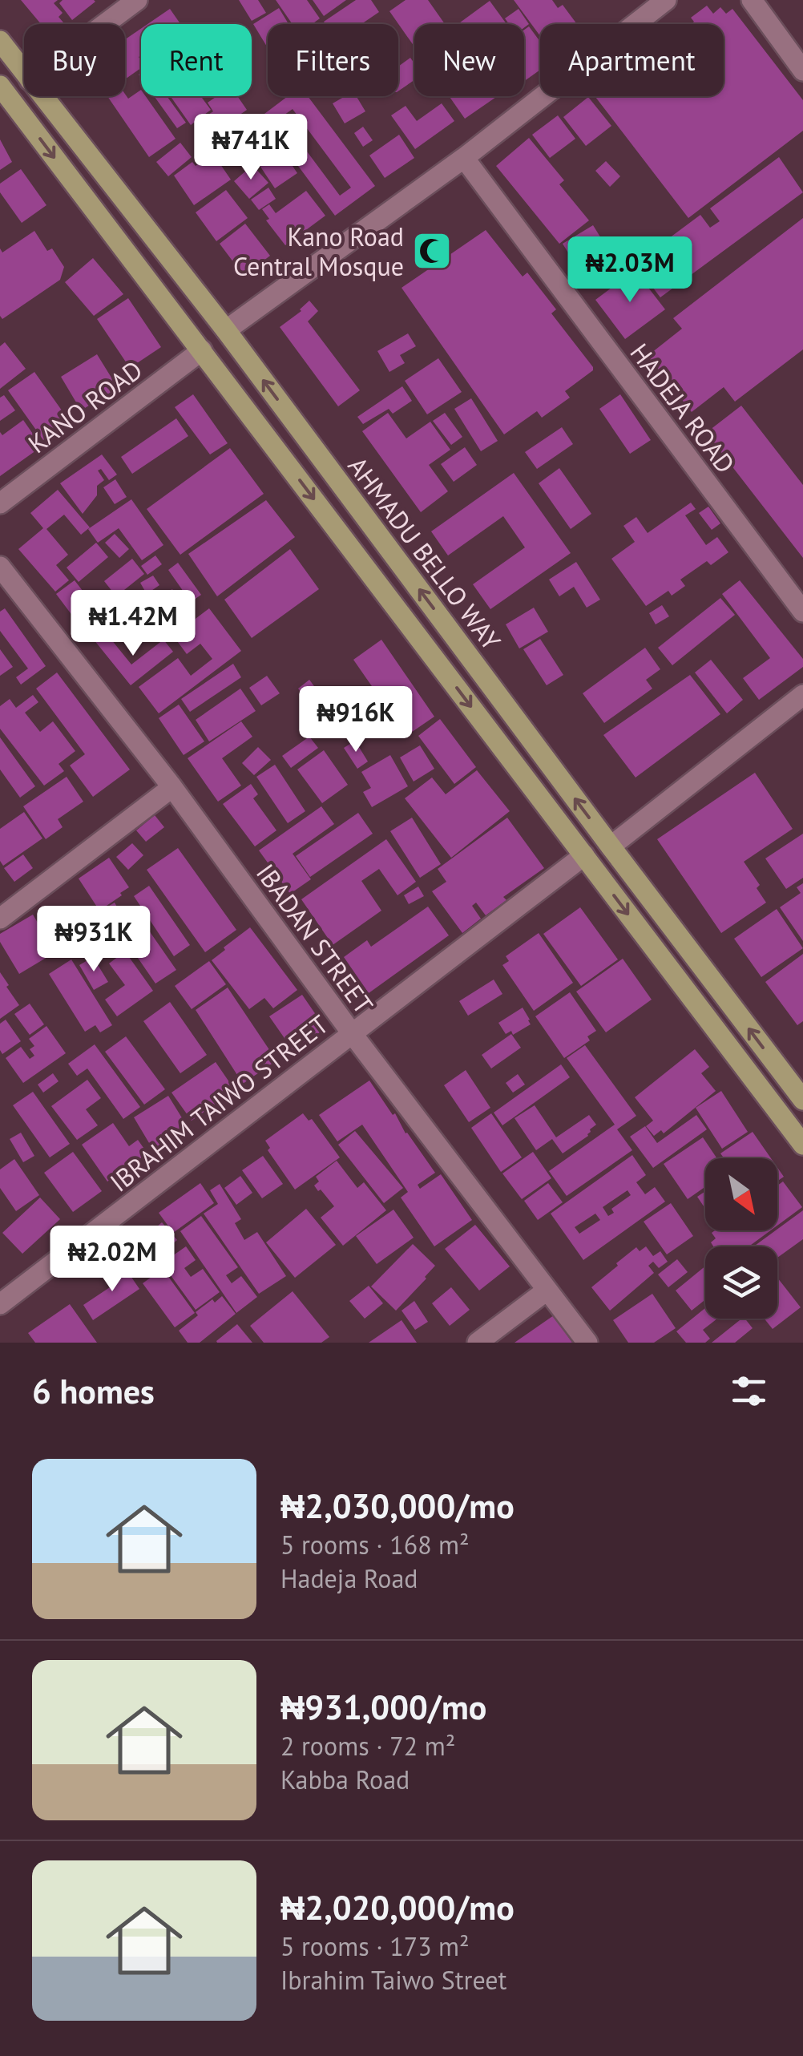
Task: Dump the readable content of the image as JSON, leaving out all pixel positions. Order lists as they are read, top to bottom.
{
  "streets": {
    "main road": ["AHMADU BELLO WAY"],
    "street": [
      "KANO ROAD",
      "HADEJA ROAD",
      "IBADAN STREET",
      "IBRAHIM TAIWO STREET"
    ]
  },
  "crossings": [
    ["IBADAN STREET", "IBRAHIM TAIWO STREET"]
  ],
  "places": {
    "mosque": ["Kano Road Central Mosque"]
  },
  "north": "bottom right",
  "page": {
    "chip": [
      "Buy",
      "Rent",
      "Filters",
      "New",
      "Apartment"
    ],
    "price": [
      "₦741K",
      "₦2.03M",
      "₦1.42M",
      "₦916K",
      "₦931K",
      "₦2.02M"
    ],
    "heading": "6 homes",
    "list": [
      {
        "name": "₦2,030,000/mo",
        "note": "5 rooms · 168 m² · Hadeja Road"
      },
      {
        "name": "₦931,000/mo",
        "note": "2 rooms · 72 m² · Kabba Road"
      },
      {
        "name": "₦2,020,000/mo",
        "note": "5 rooms · 173 m² · Ibrahim Taiwo Street"
      }
    ]
  }
}
